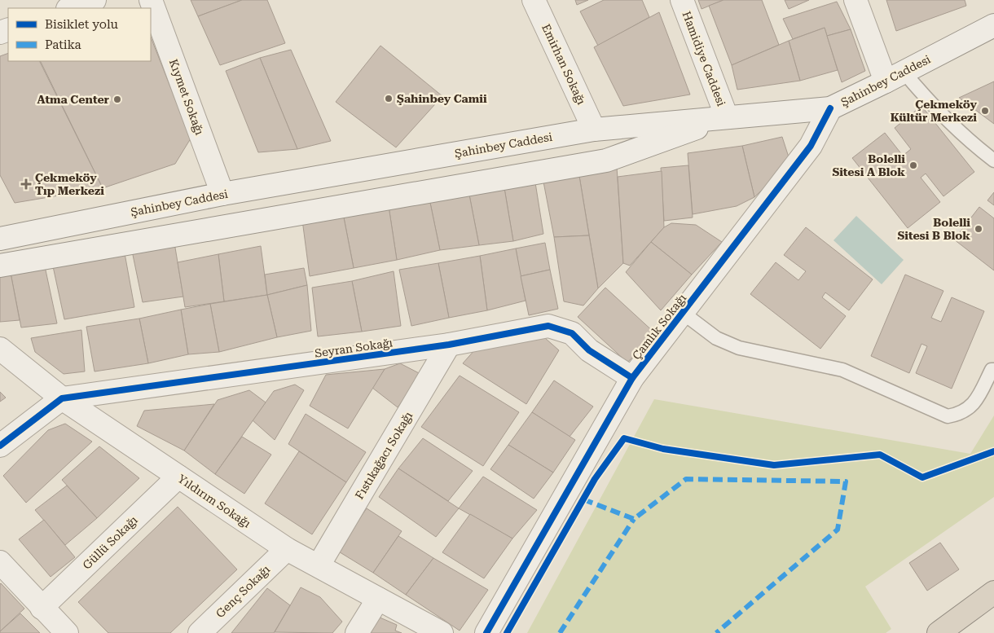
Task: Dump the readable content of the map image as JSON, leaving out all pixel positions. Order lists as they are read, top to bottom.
{
  "streets": {
    "street": [
      "Hamidiye Caddesi",
      "Emirhan Sokağı",
      "Şahinbey Caddesi",
      "Kıymet Sokağı",
      "Çamlık Sokağı",
      "Seyran Sokağı",
      "Fıstıkağacı Sokağı",
      "Yıldırım Sokağı",
      "Güllü Sokağı",
      "Genç Sokağı"
    ]
  },
  "crossings": [
    ["Hamidiye Caddesi", "Şahinbey Caddesi"],
    ["Emirhan Sokağı", "Şahinbey Caddesi"],
    ["Şahinbey Caddesi", "Kıymet Sokağı"],
    ["Şahinbey Caddesi", "Çamlık Sokağı"],
    ["Çamlık Sokağı", "Seyran Sokağı"],
    ["Seyran Sokağı", "Fıstıkağacı Sokağı"],
    ["Seyran Sokağı", "Yıldırım Sokağı"],
    ["Fıstıkağacı Sokağı", "Yıldırım Sokağı"],
    ["Yıldırım Sokağı", "Güllü Sokağı"],
    ["Yıldırım Sokağı", "Genç Sokağı"]
  ],
  "places": {
    "other": [
      "Şahinbey Camii",
      "Atma Center",
      "Çekmeköy Kültür Merkezi",
      "Bolelli Sitesi A Blok",
      "Bolelli Sitesi B Blok"
    ],
    "health": ["Çekmeköy Tıp Merkezi"]
  },
  "legend": ["Bisiklet yolu", "Patika"]
}
